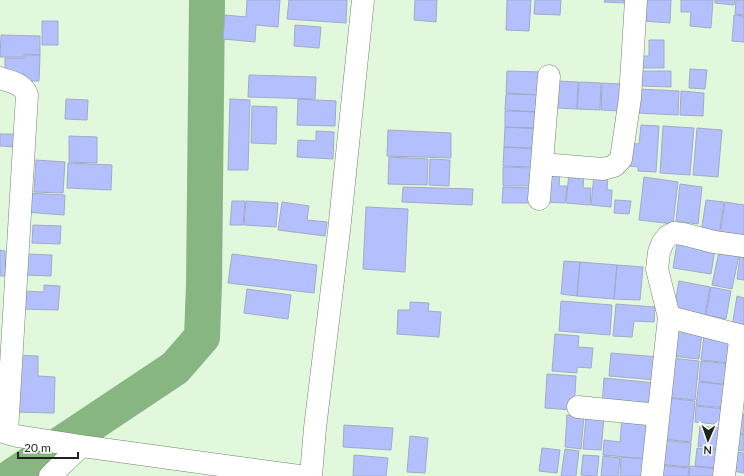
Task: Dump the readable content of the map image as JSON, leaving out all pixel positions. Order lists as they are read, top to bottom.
{
  "scale_bar": "20 m",
  "north": "bottom"
}
